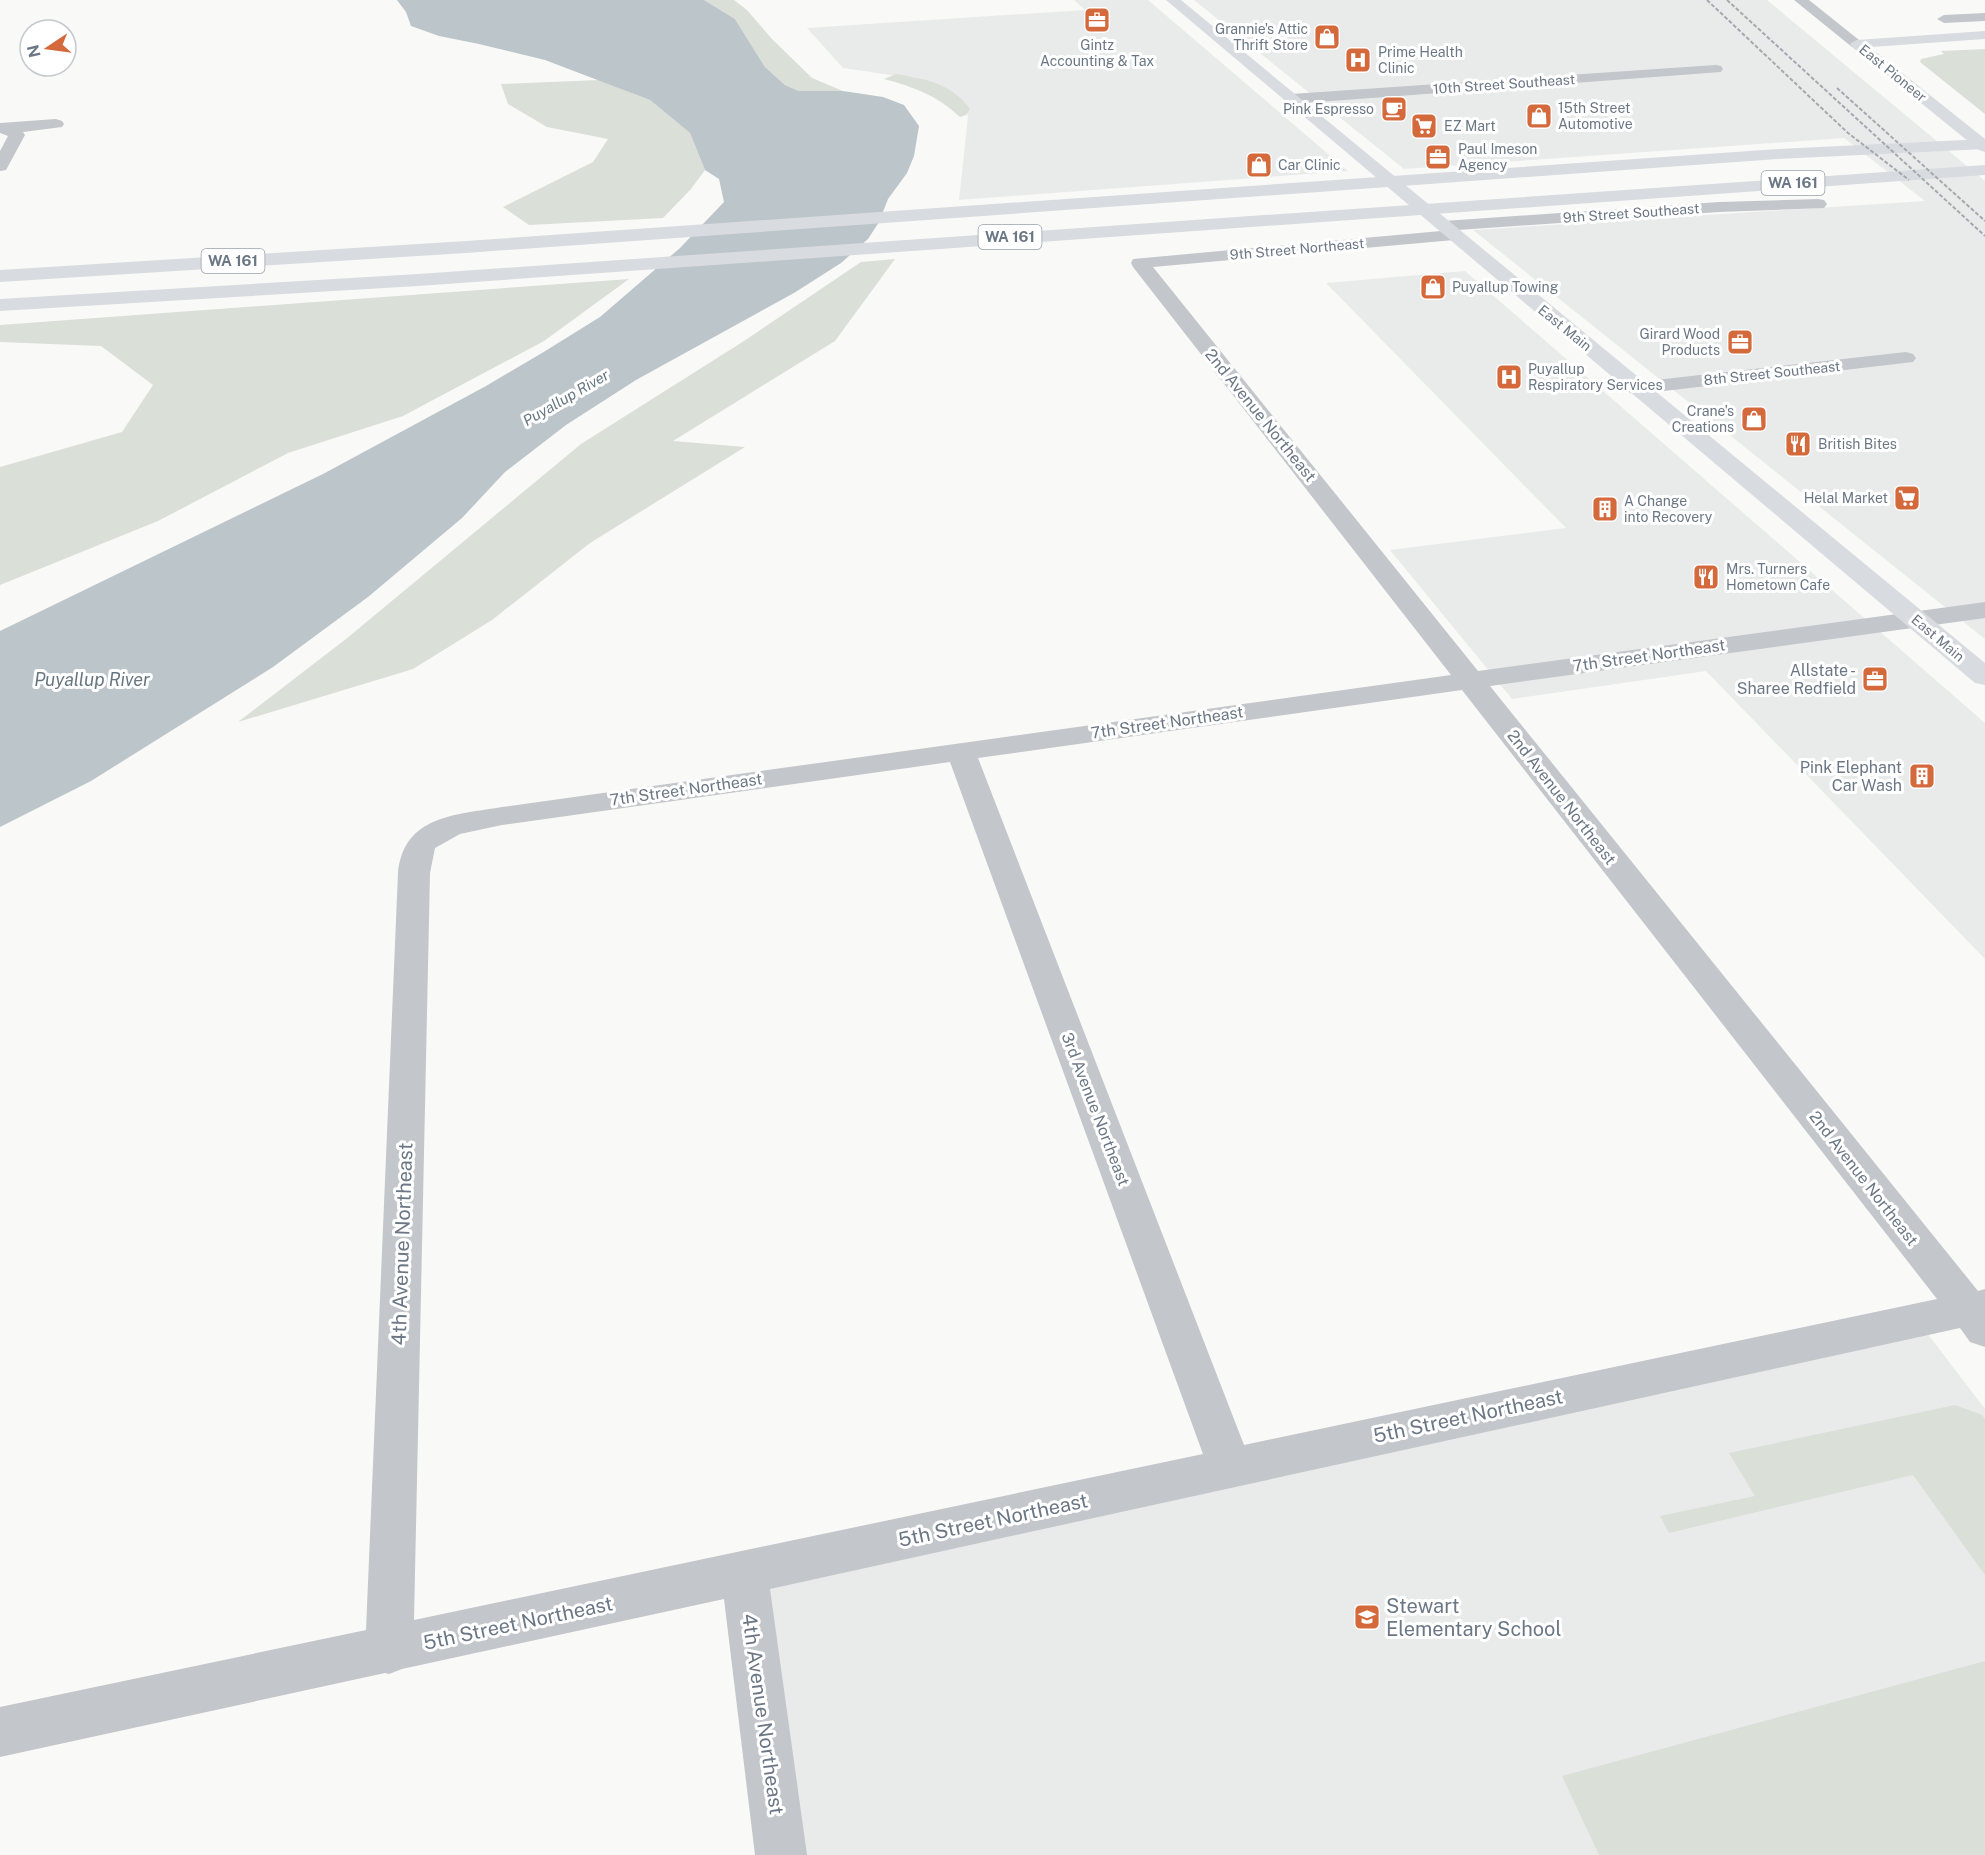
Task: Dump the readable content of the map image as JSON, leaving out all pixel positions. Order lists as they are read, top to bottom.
{
  "streets": {
    "main road": ["East Pioneer", "WA 161", "East Main"],
    "street": [
      "10th Street Southeast",
      "9th Street Southeast",
      "9th Street Northeast",
      "8th Street Southeast",
      "2nd Avenue Northeast",
      "7th Street Northeast",
      "3rd Avenue Northeast",
      "4th Avenue Northeast",
      "5th Street Northeast"
    ]
  },
  "crossings": [
    ["East Pioneer", "WA 161"],
    ["10th Street Southeast", "East Main"],
    ["9th Street Southeast", "9th Street Northeast"],
    ["9th Street Southeast", "East Main"],
    ["9th Street Northeast", "East Main"],
    ["9th Street Northeast", "2nd Avenue Northeast"],
    ["East Main", "8th Street Southeast"],
    ["East Main", "7th Street Northeast"],
    ["2nd Avenue Northeast", "7th Street Northeast"],
    ["2nd Avenue Northeast", "5th Street Northeast"],
    ["7th Street Northeast", "3rd Avenue Northeast"],
    ["7th Street Northeast", "4th Avenue Northeast"],
    ["3rd Avenue Northeast", "5th Street Northeast"],
    ["4th Avenue Northeast", "5th Street Northeast"]
  ],
  "water": ["Puyallup River"],
  "places": {
    "office": [
      "Gintz Accounting & Tax",
      "Paul Imeson Agency",
      "Girard Wood Products",
      "Allstate - Sharee Redfield"
    ],
    "shop": [
      "Grannie's Attic Thrift Store",
      "15th Street Automotive",
      "Car Clinic",
      "Puyallup Towing",
      "Crane's Creations"
    ],
    "hospital": ["Prime Health Clinic", "Puyallup Respiratory Services"],
    "cafe": ["Pink Espresso"],
    "supermarket": ["EZ Mart", "Helal Market"],
    "restaurant": ["British Bites", "Mrs. Turners Hometown Cafe"],
    "building": ["A Change into Recovery", "Pink Elephant Car Wash"],
    "school or university": ["Stewart Elementary School"]
  },
  "north": "left"
}
